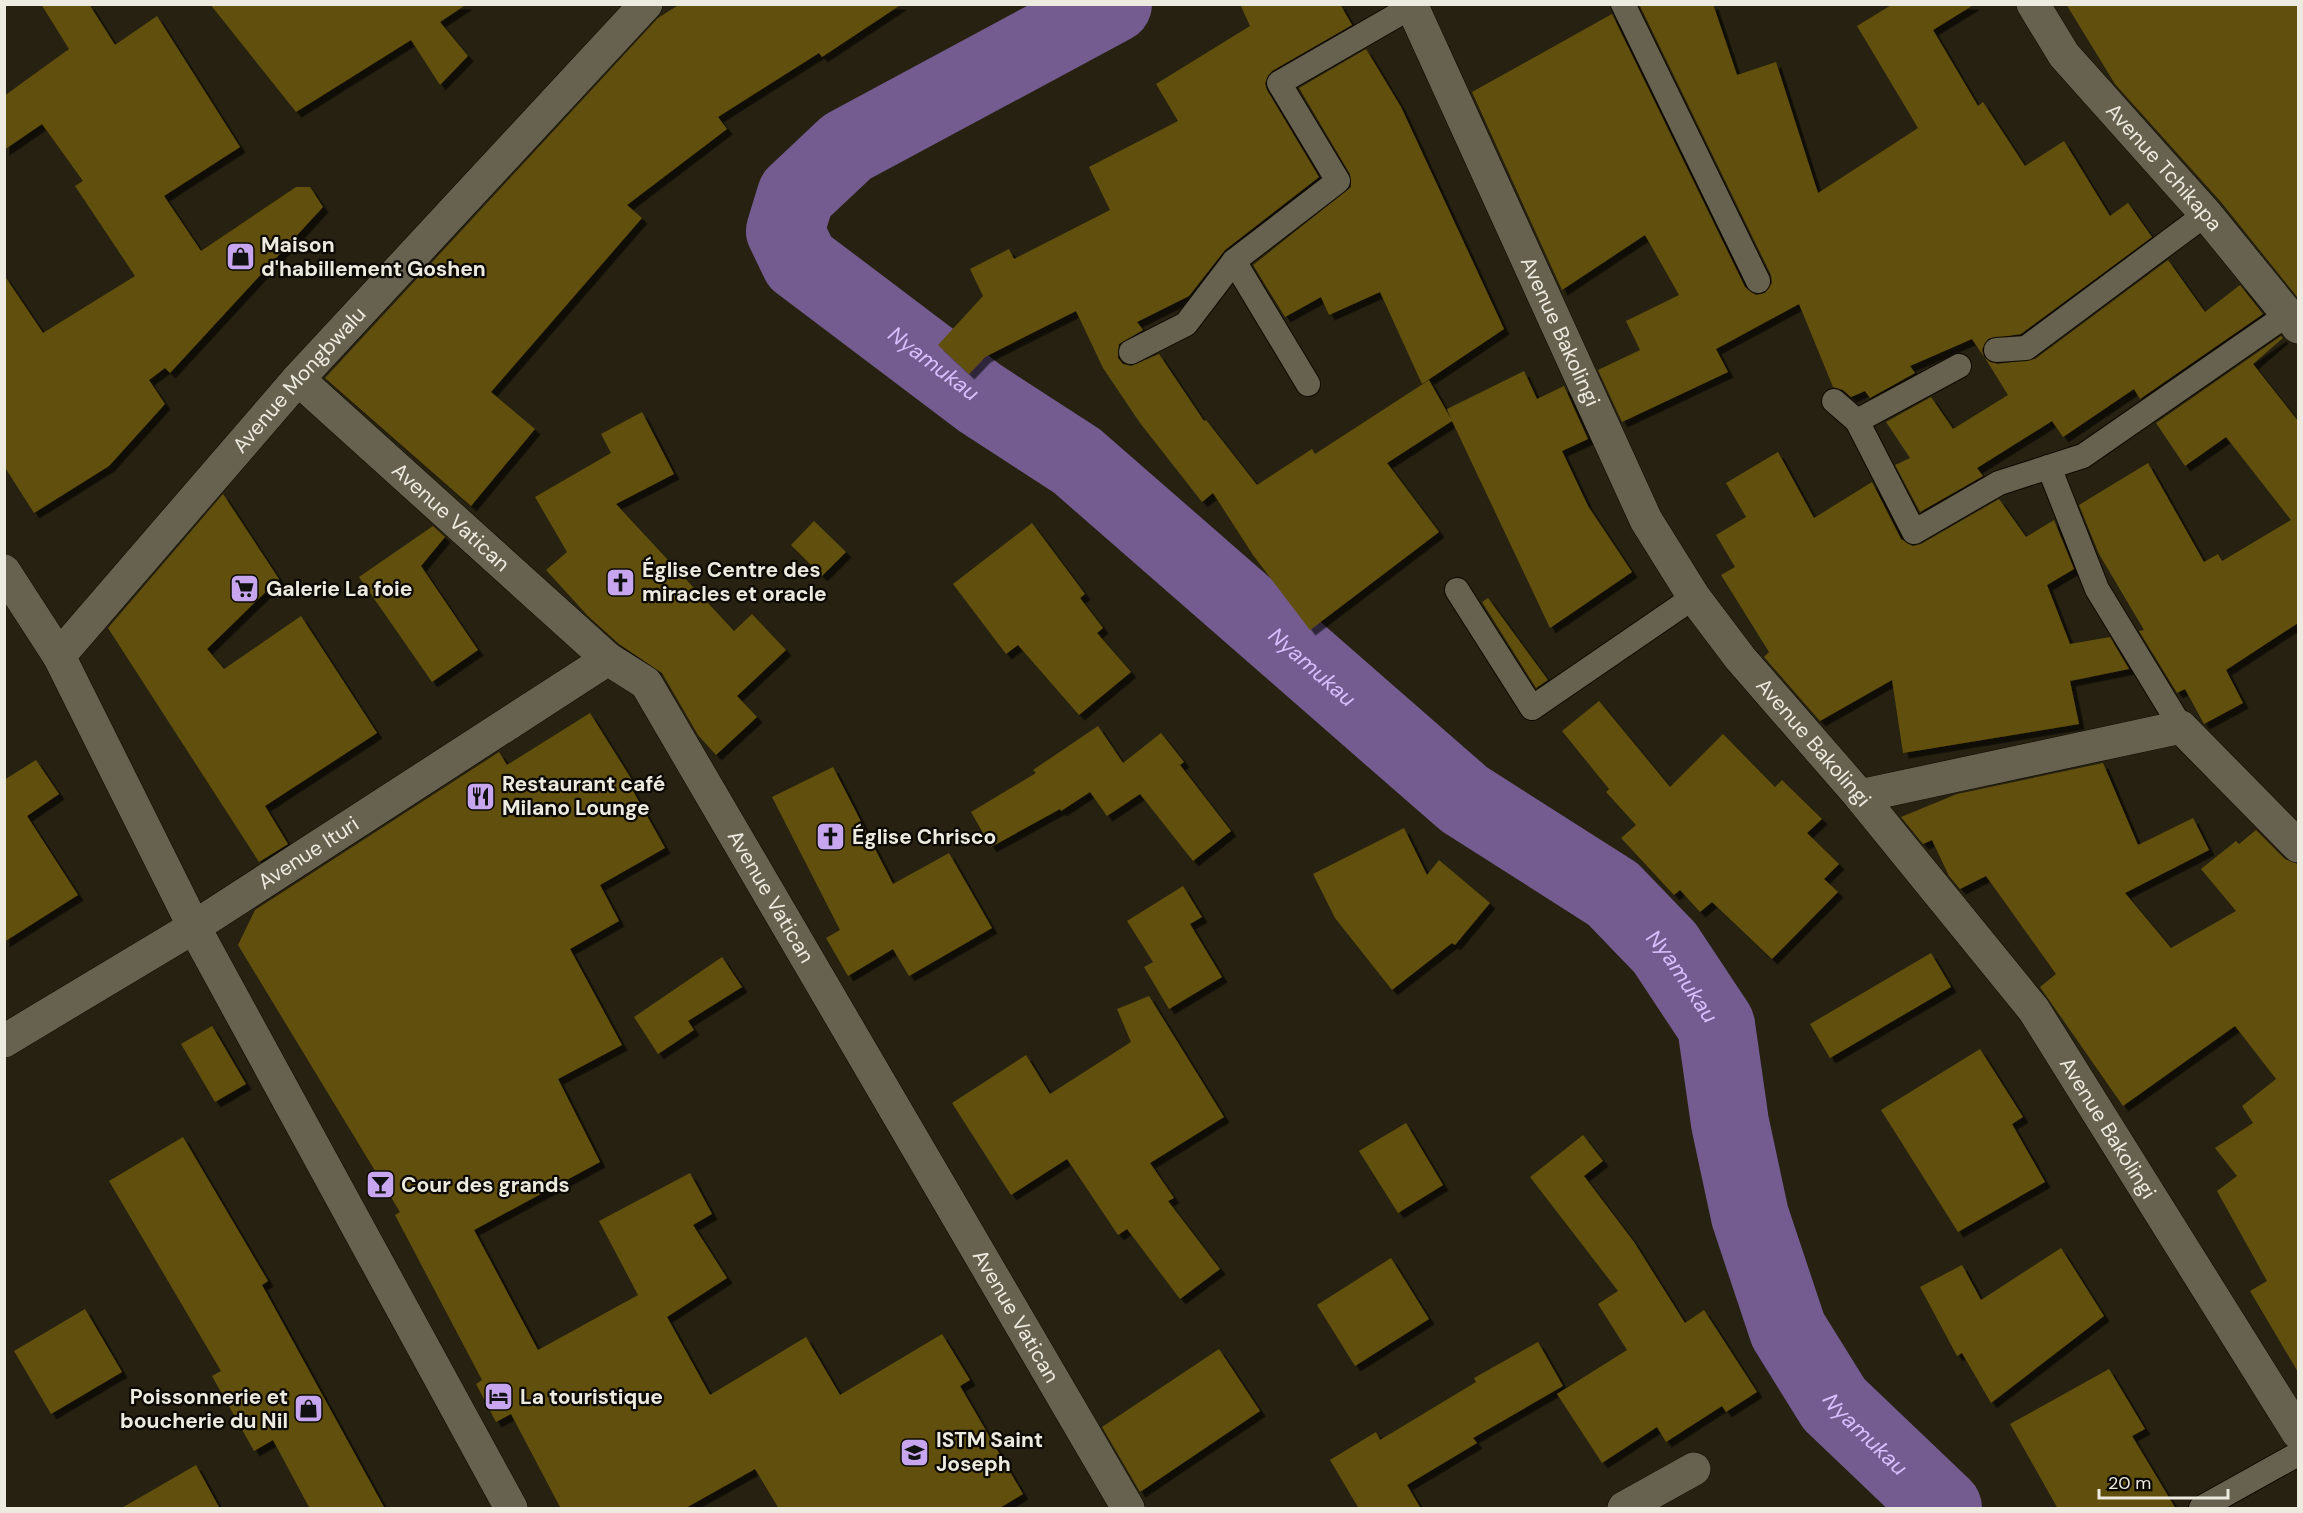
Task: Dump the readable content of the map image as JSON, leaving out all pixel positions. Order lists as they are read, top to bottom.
{
  "streets": {
    "street": [
      "Avenue Tchikapa",
      "Avenue Bakolingi",
      "Avenue Mongbwalu",
      "Avenue Vatican",
      "Avenue Ituri"
    ]
  },
  "crossings": [
    ["Avenue Mongbwalu", "Avenue Vatican"],
    ["Avenue Vatican", "Avenue Ituri"]
  ],
  "water": ["Nyamukau"],
  "places": {
    "shop": ["Maison d'habillement Goshen", "Poissonnerie et boucherie du Nil"],
    "church": ["Église Centre des miracles et oracle", "Église Chrisco"],
    "supermarket": ["Galerie La foie"],
    "restaurant": ["Restaurant café Milano Lounge"],
    "bar": ["Cour des grands"],
    "hotel": ["La touristique"],
    "school or university": ["ISTM Saint Joseph"]
  },
  "scale_bar": "20 m"
}
